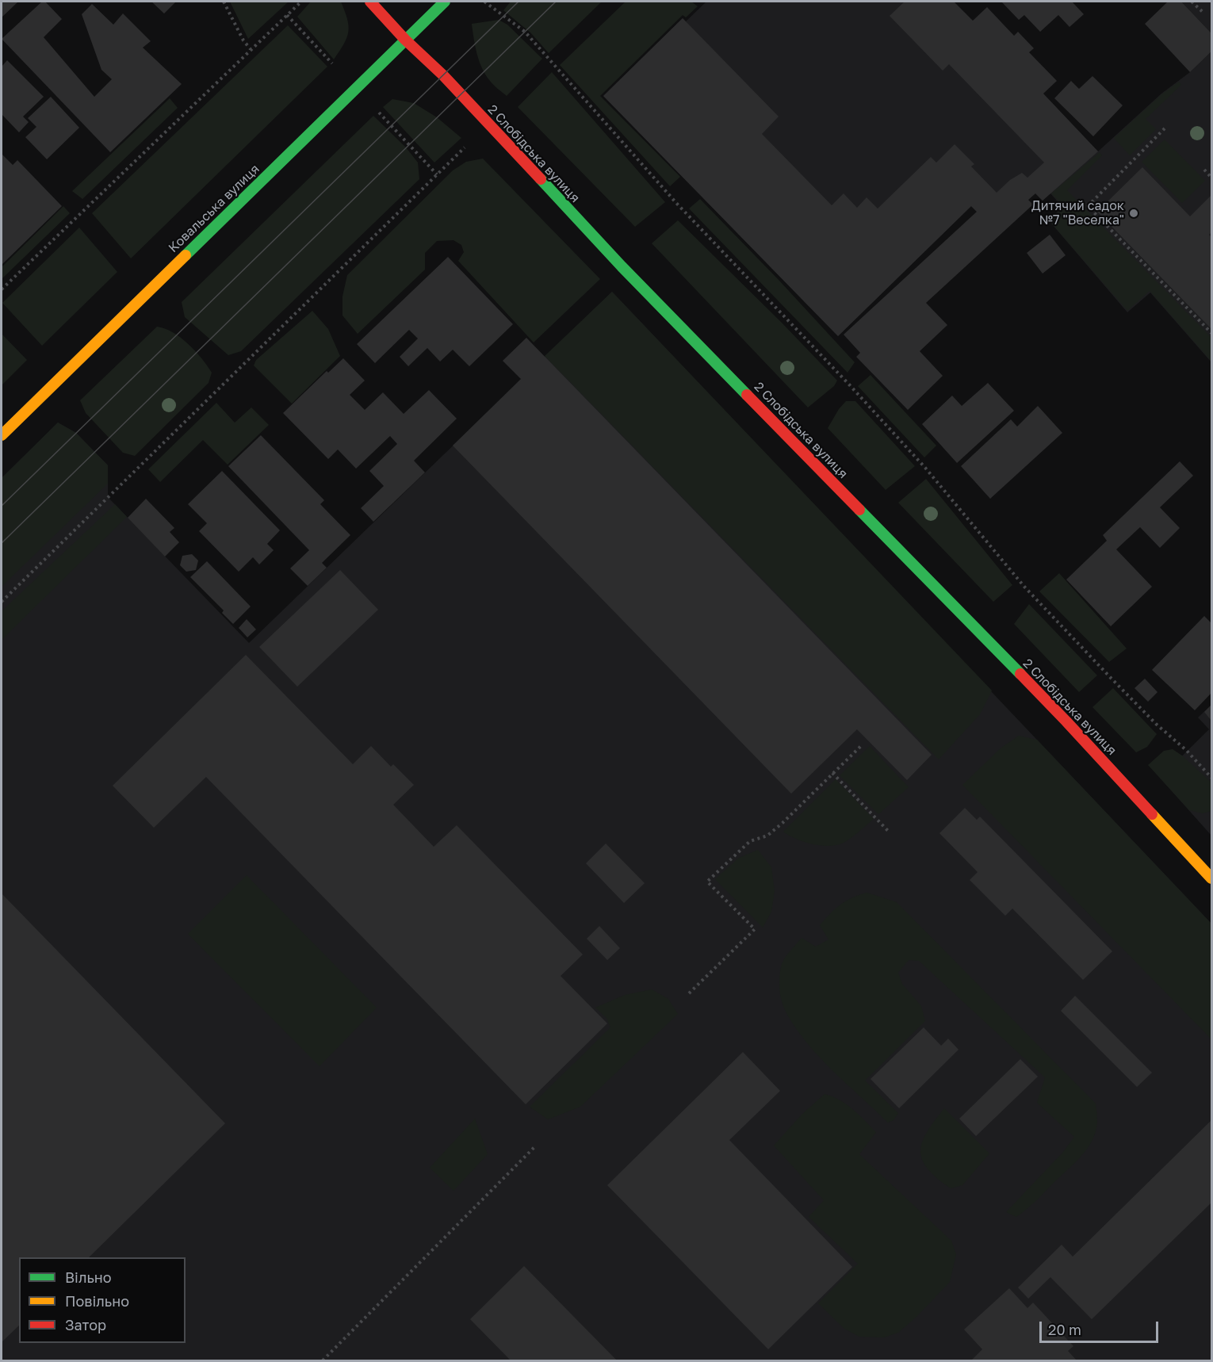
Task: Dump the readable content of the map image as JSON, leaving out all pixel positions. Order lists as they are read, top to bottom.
{
  "streets": {
    "street": ["2 Слобідська вулиця", "Ковальська вулиця"]
  },
  "crossings": [
    ["2 Слобідська вулиця", "Ковальська вулиця"]
  ],
  "places": ["Дитячий садок №7 \"Веселка\""],
  "legend": ["Вільно", "Повільно", "Затор"],
  "scale_bar": "20 m"
}
